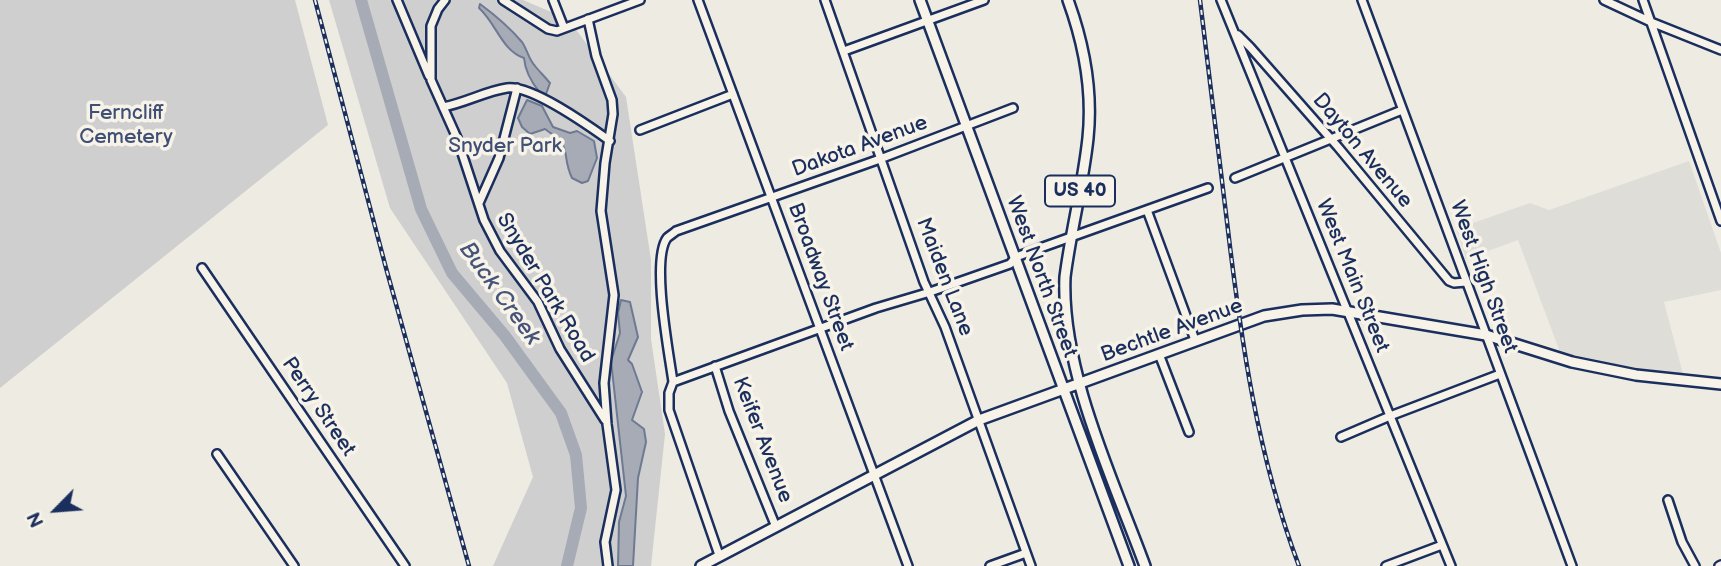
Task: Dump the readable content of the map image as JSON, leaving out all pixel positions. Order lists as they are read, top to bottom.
{
  "streets": {
    "main road": ["US 40", "West North Street", "Bechtle Avenue"],
    "street": [
      "Dakota Avenue",
      "Dayton Avenue",
      "West Main Street",
      "Broadway Street",
      "Maiden Lane",
      "West High Street",
      "Snyder Park Road",
      "Perry Street",
      "Keifer Avenue"
    ]
  },
  "crossings": [
    ["Dakota Avenue", "Broadway Street"],
    ["Dakota Avenue", "Maiden Lane"],
    ["Dakota Avenue", "West North Street"],
    ["Dakota Avenue", "Bechtle Avenue"],
    ["Dayton Avenue", "West Main Street"],
    ["Dayton Avenue", "West High Street"],
    ["US 40", "West North Street"],
    ["US 40", "Bechtle Avenue"],
    ["West Main Street", "Bechtle Avenue"],
    ["Broadway Street", "Bechtle Avenue"],
    ["Maiden Lane", "Bechtle Avenue"],
    ["West North Street", "Bechtle Avenue"],
    ["West High Street", "Bechtle Avenue"],
    ["Bechtle Avenue", "Keifer Avenue"]
  ],
  "water": ["Buck Creek"],
  "parks": ["Ferncliff Cemetery", "Snyder Park"],
  "north": "bottom left"
}
